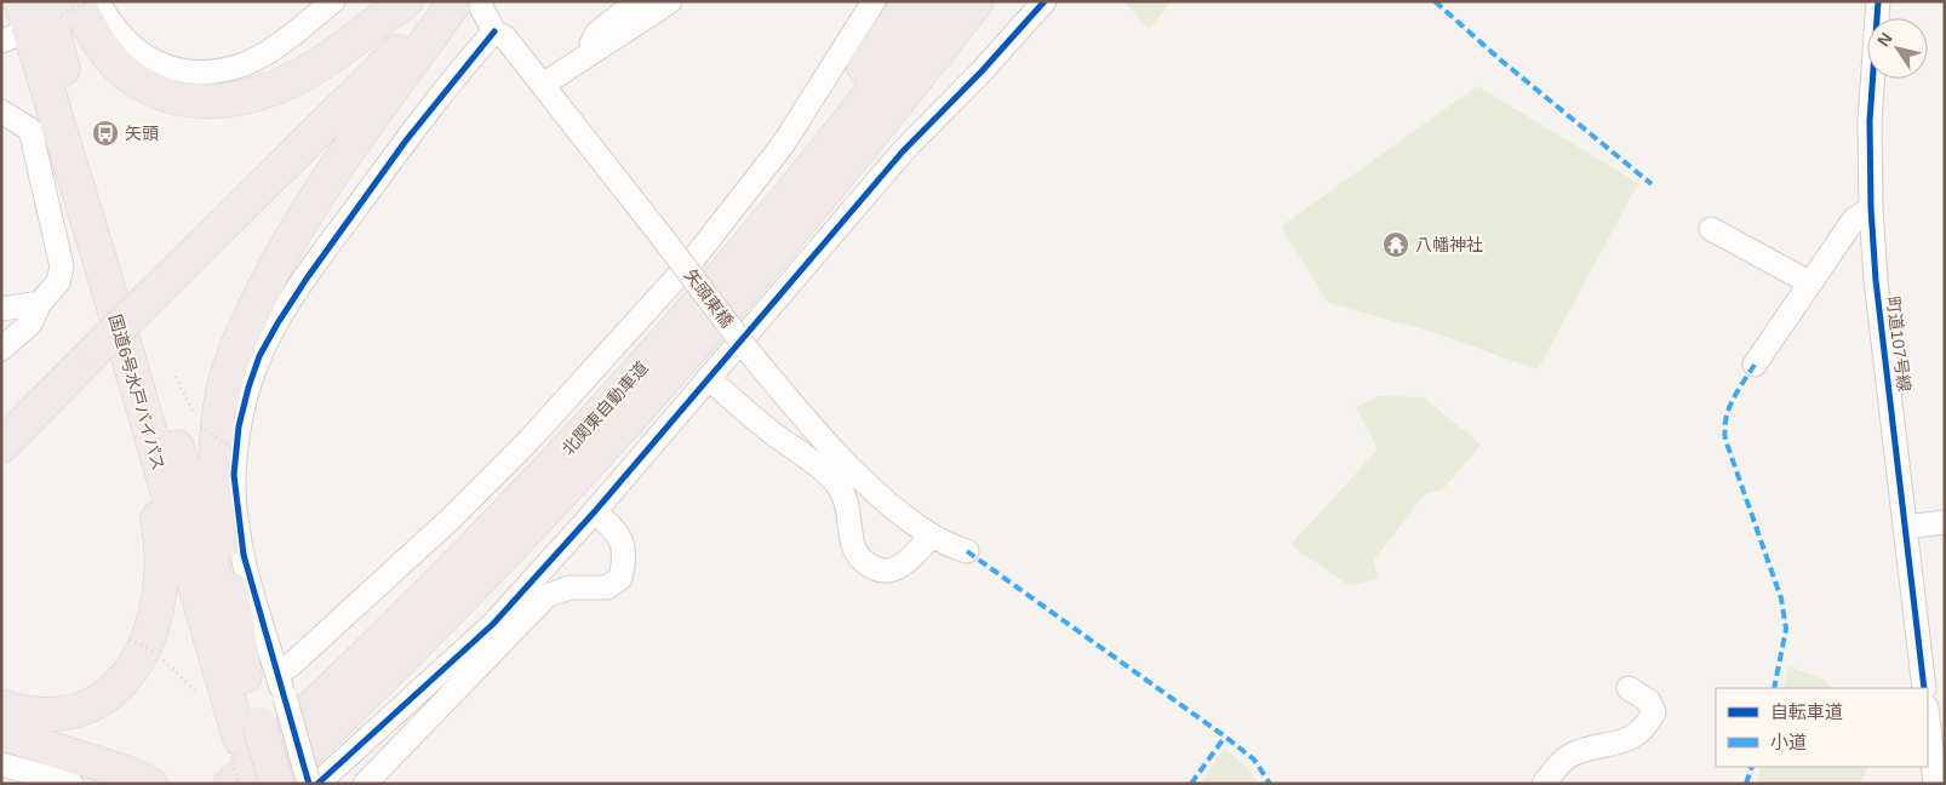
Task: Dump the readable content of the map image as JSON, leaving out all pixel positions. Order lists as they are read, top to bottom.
{
  "streets": {
    "highway": ["国道6号水戸バイパス", "北関東自動車道"],
    "street": ["矢頭東橋", "町道107号線"]
  },
  "places": {
    "bus stop": ["矢頭"],
    "temple": ["八幡神社"]
  },
  "legend": ["自転車道", "小道"],
  "north": "top left"
}
